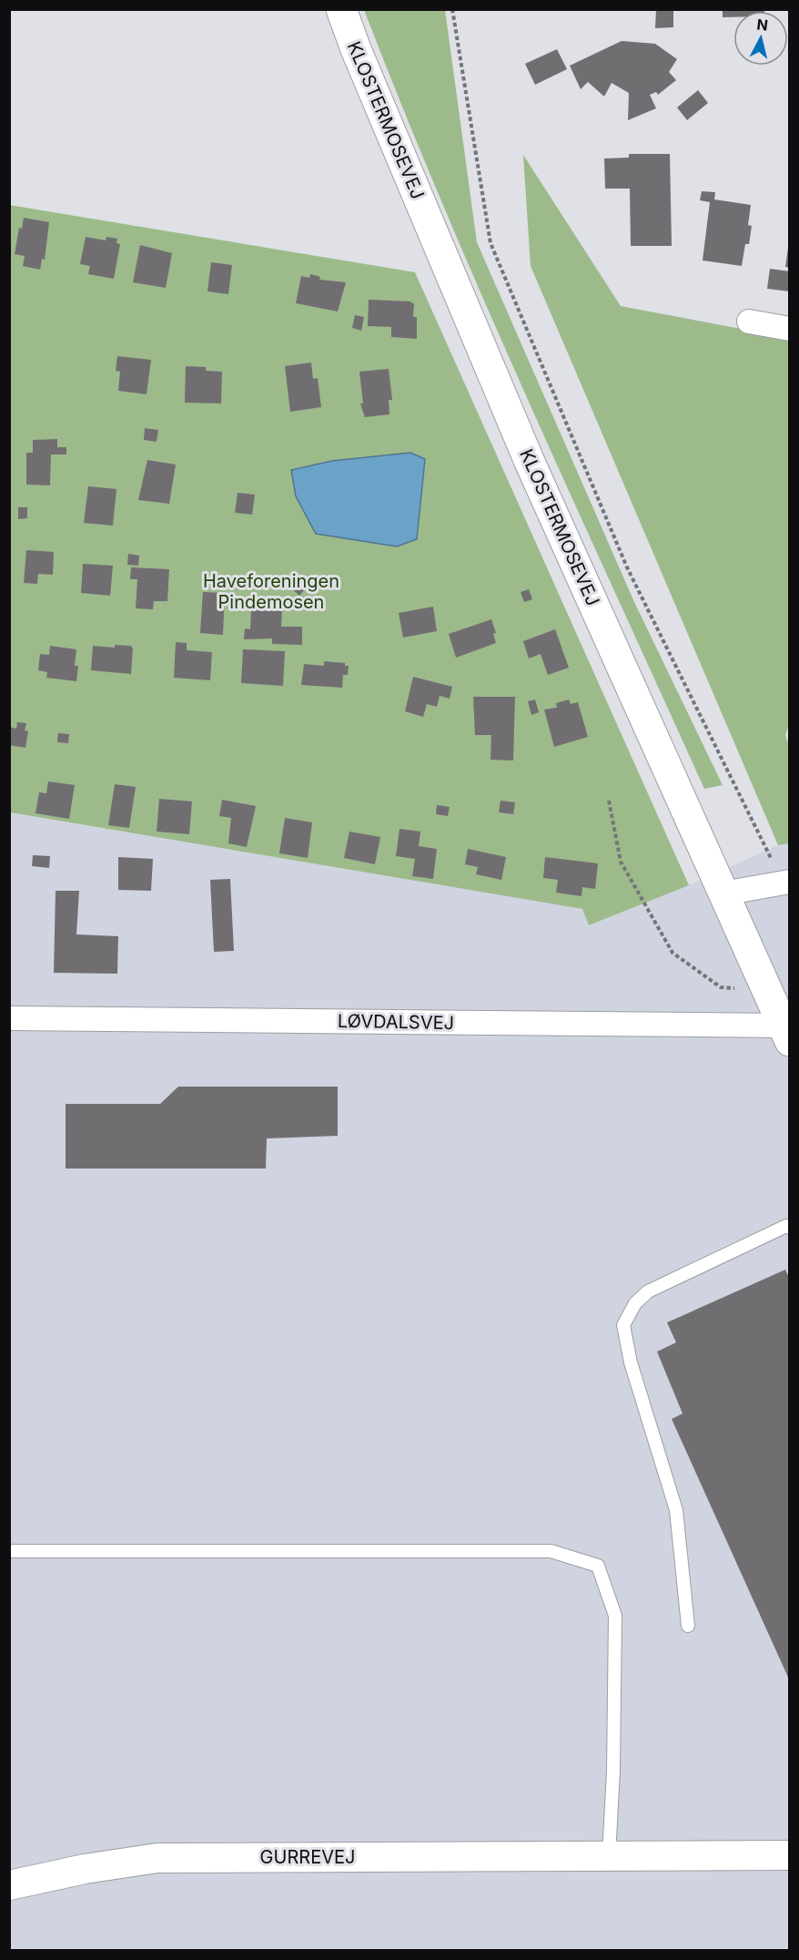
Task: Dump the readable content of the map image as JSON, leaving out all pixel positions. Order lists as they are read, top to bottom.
{
  "streets": {
    "main road": ["KLOSTERMOSEVEJ"],
    "street": ["LØVDALSVEJ", "GURREVEJ"]
  },
  "crossings": [
    ["KLOSTERMOSEVEJ", "LØVDALSVEJ"]
  ],
  "parks": ["Haveforeningen Pindemosen"],
  "north": "top"
}
